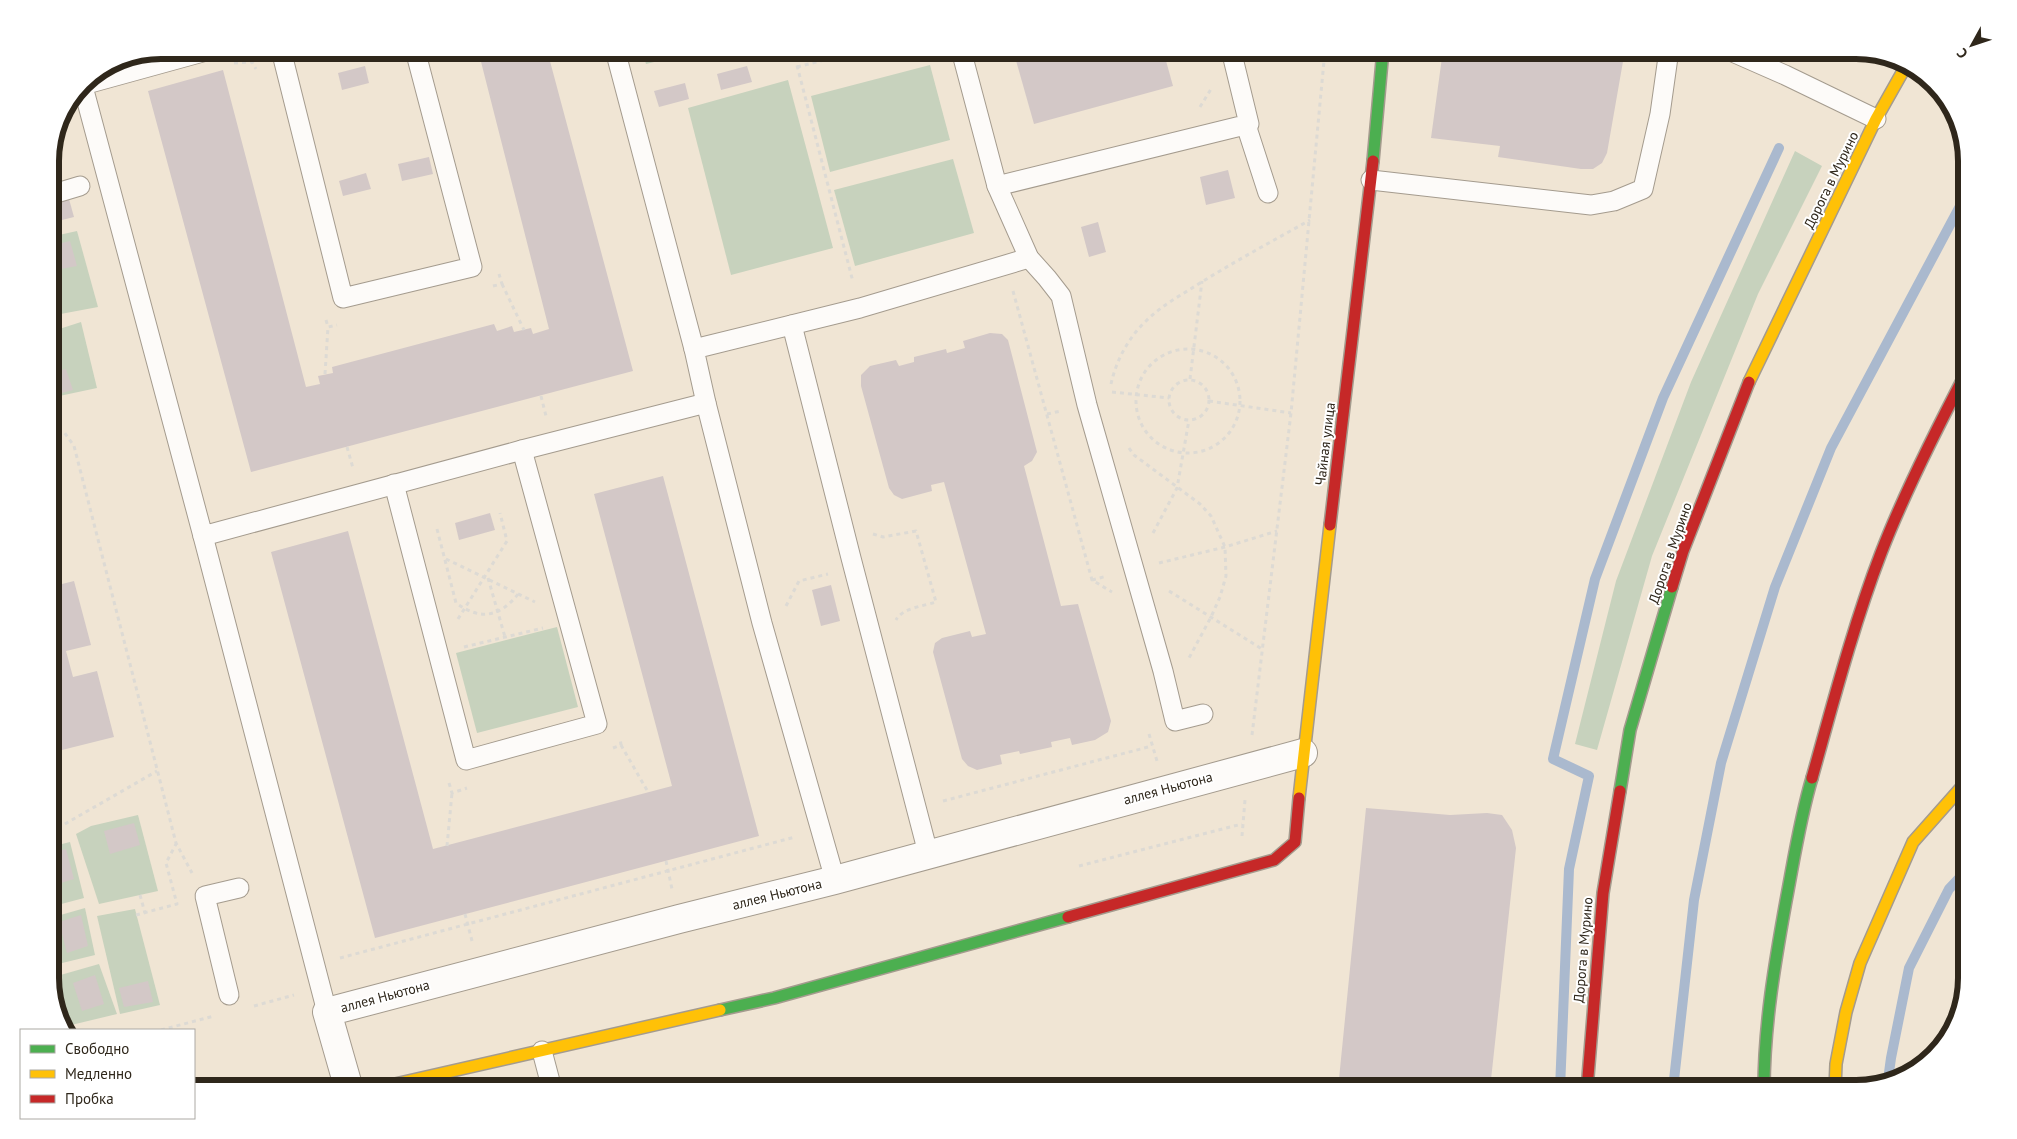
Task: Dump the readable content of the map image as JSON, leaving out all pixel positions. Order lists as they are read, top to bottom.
{
  "streets": {
    "street": ["Дорога в Мурино", "Чайная улица", "аллея Ньютона"]
  },
  "crossings": [
    ["Чайная улица", "аллея Ньютона"]
  ],
  "legend": ["Свободно", "Медленно", "Пробка"],
  "north": "bottom left"
}
